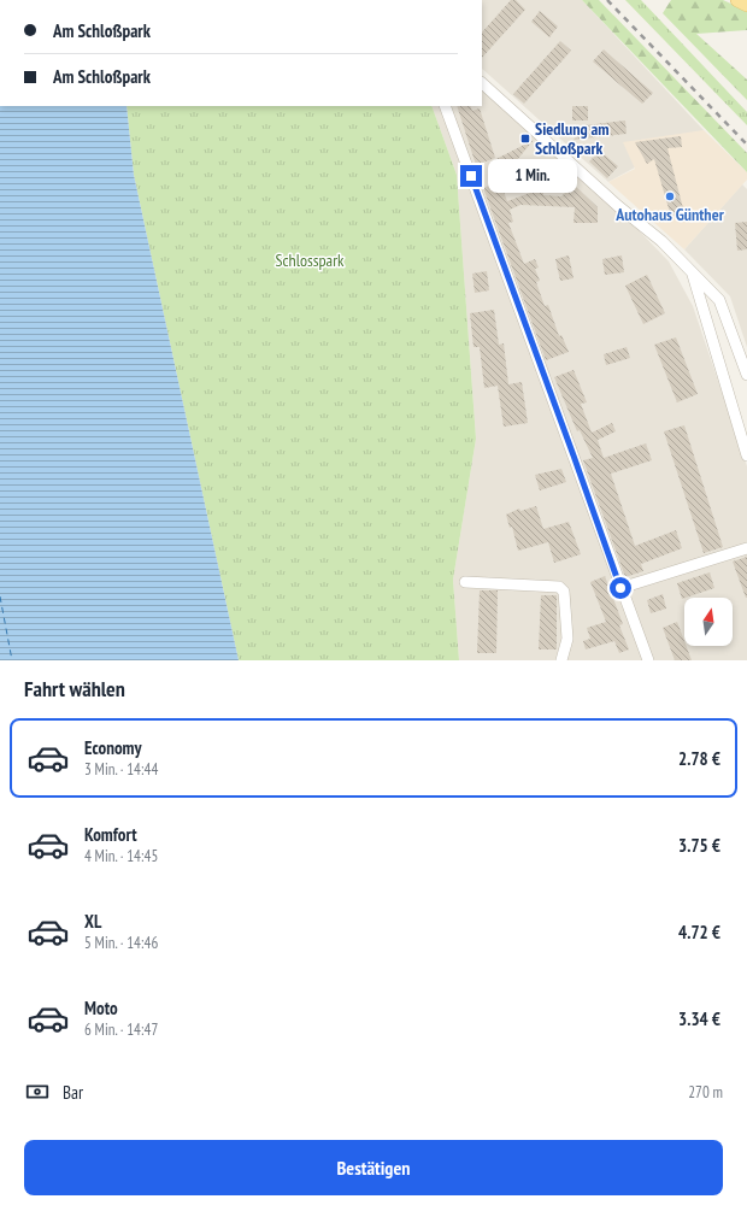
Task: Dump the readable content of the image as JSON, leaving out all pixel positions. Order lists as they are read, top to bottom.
{
  "parks": ["Schlosspark"],
  "places": {
    "transit": ["Siedlung am Schloßpark"],
    "other": ["Autohaus Günther"]
  },
  "north": "top",
  "page": {
    "banner": ["Am Schloßpark", "Am Schloßpark"],
    "bubble": "1 Min.",
    "heading": "Fahrt wählen",
    "list": [
      {
        "name": "Economy",
        "note": "3 Min. · 14:44",
        "value": "2.78 €"
      },
      {
        "name": "Komfort",
        "note": "4 Min. · 14:45",
        "value": "3.75 €"
      },
      {
        "name": "XL",
        "note": "5 Min. · 14:46",
        "value": "4.72 €"
      },
      {
        "name": "Moto",
        "note": "6 Min. · 14:47",
        "value": "3.34 €"
      }
    ],
    "pay": ["Bar", "270 m"],
    "buttons": "Bestätigen"
  }
}
